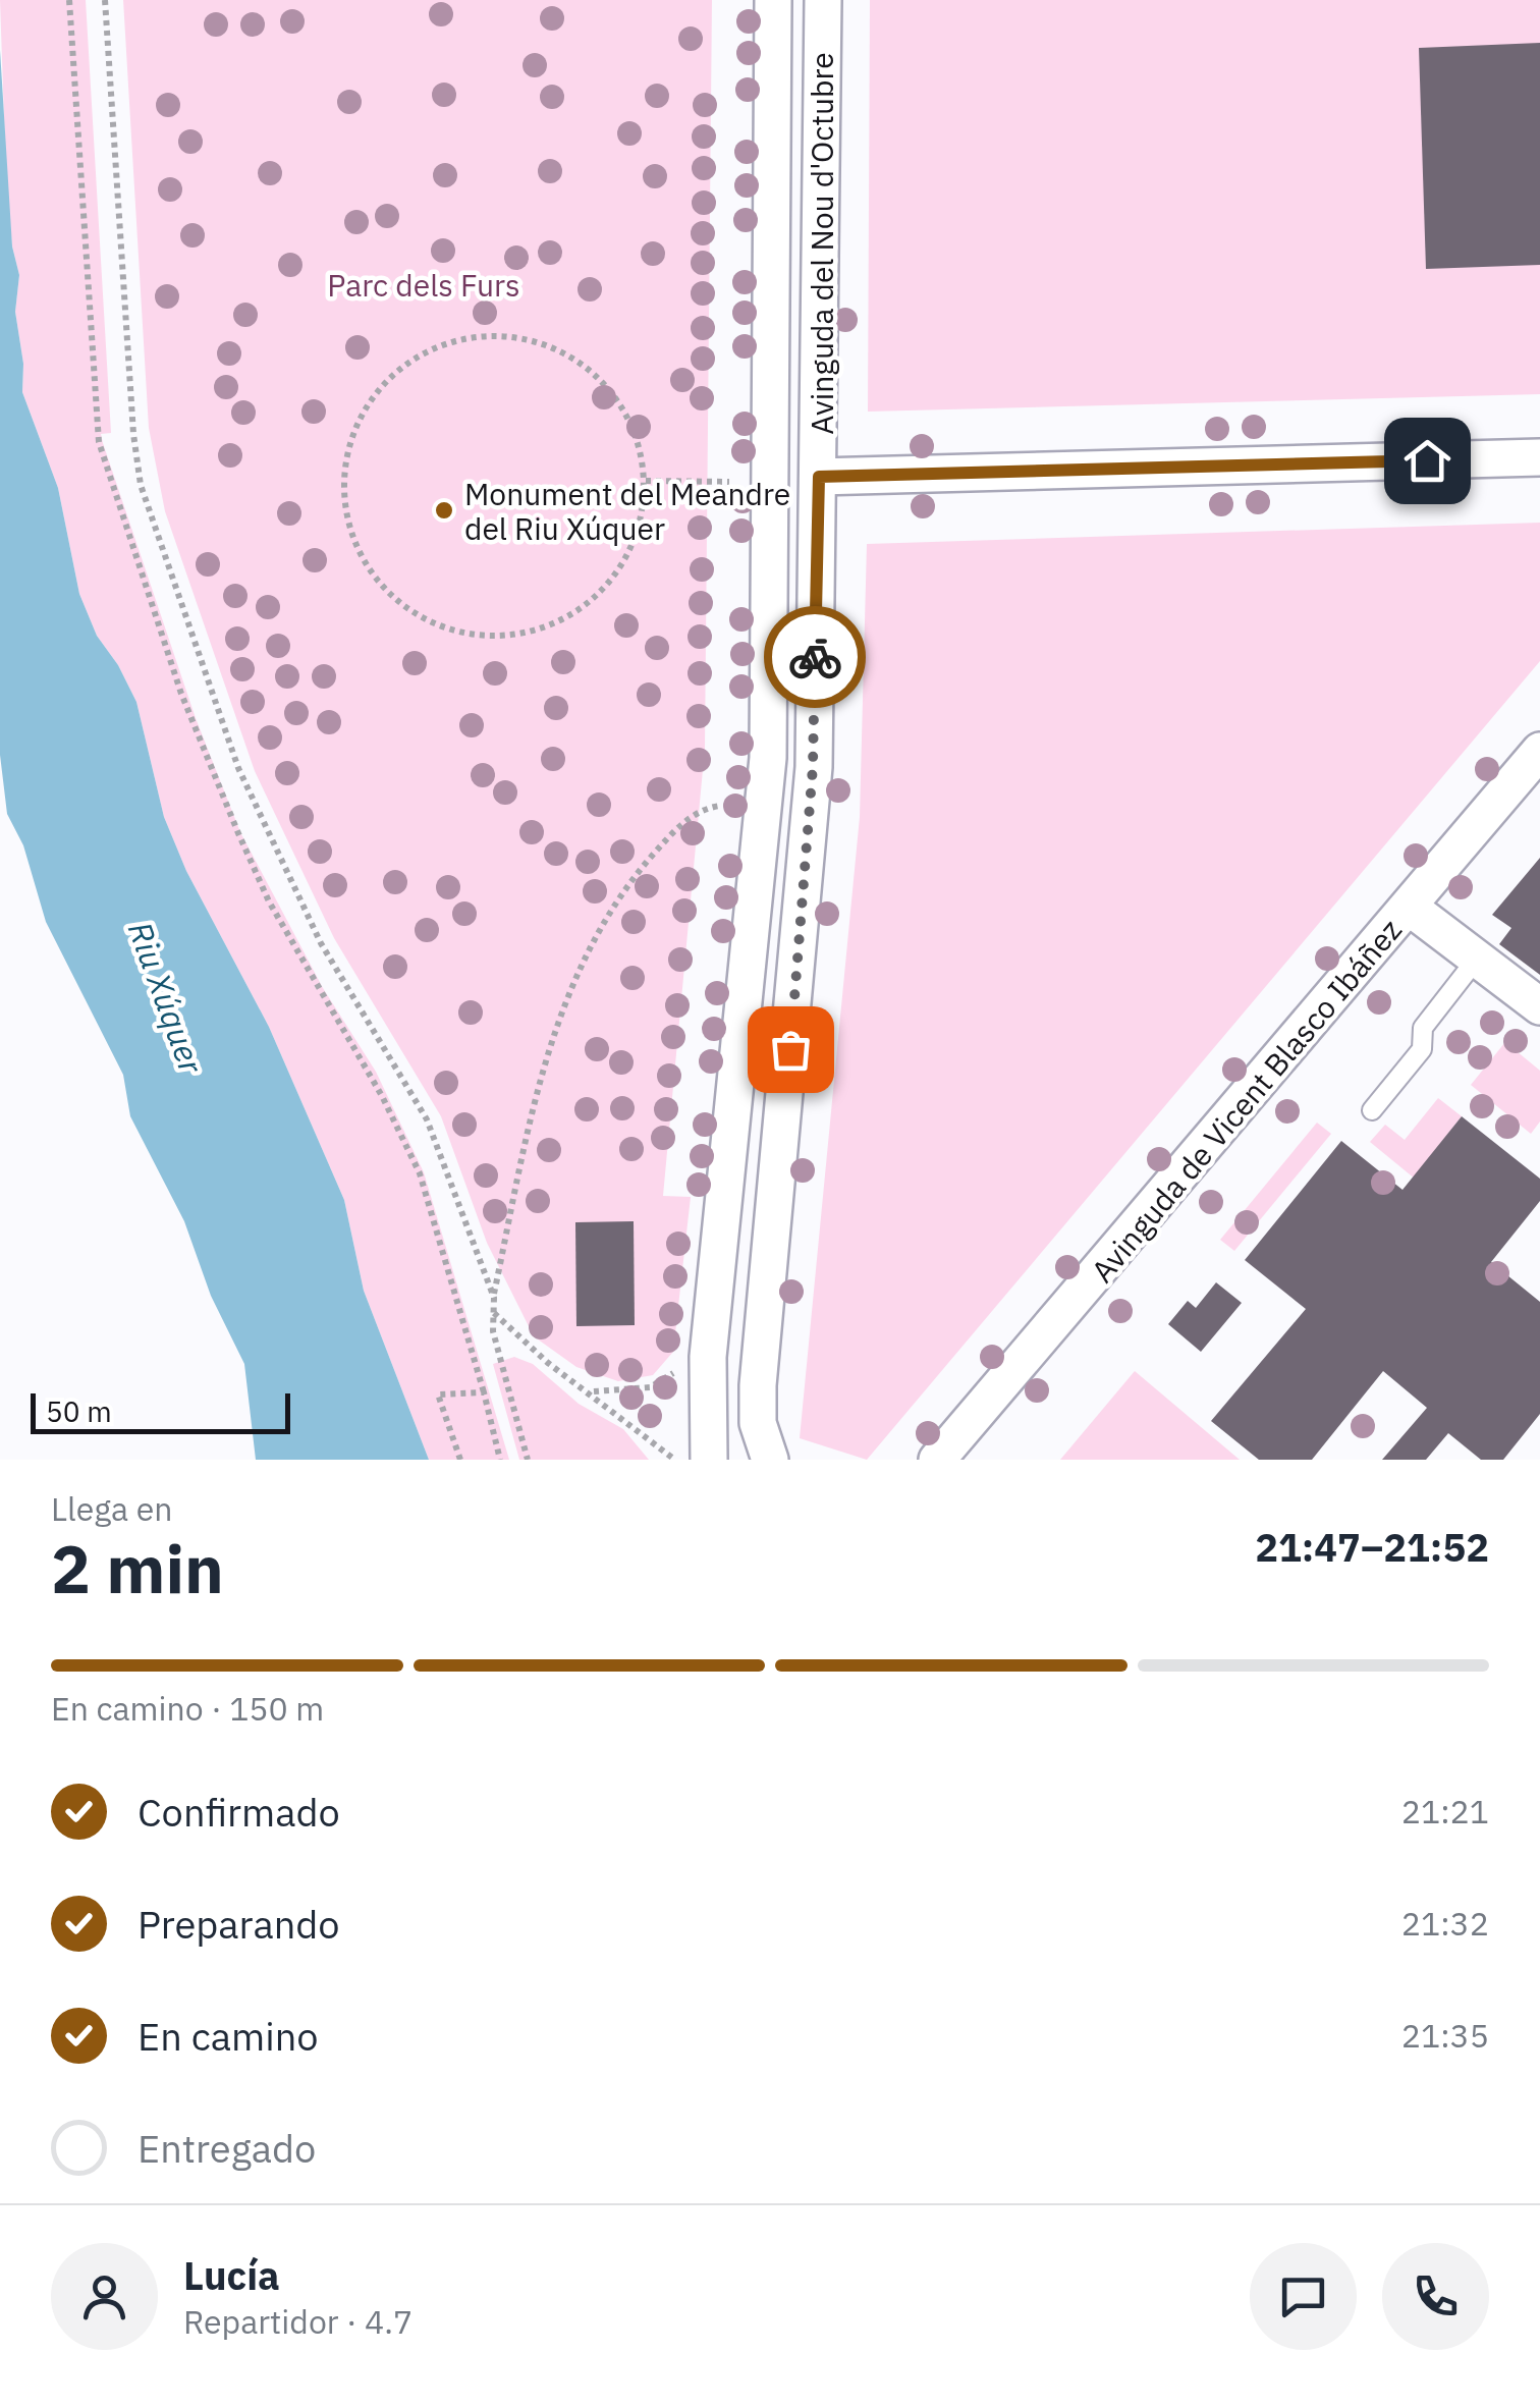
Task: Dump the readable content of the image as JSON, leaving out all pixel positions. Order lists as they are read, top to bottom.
{
  "streets": {
    "street": ["Avinguda del Nou d'Octubre", "Avinguda de Vicent Blasco Ibáñez"]
  },
  "water": ["Riu Xúquer"],
  "parks": ["Parc dels Furs"],
  "places": ["Monument del Meandre del Riu Xúquer"],
  "scale_bar": "50 m",
  "page": {
    "scale": "50 m",
    "heading": ["2 min", "Llega en", "21:47–21:52"],
    "panel": ["Lucía", "Repartidor · 4.7"],
    "bar": "En camino · 150 m",
    "list": [
      ["Confirmado", "21:21"],
      ["Preparando", "21:32"],
      ["En camino", "21:35"],
      "Entregado"
    ]
  }
}
